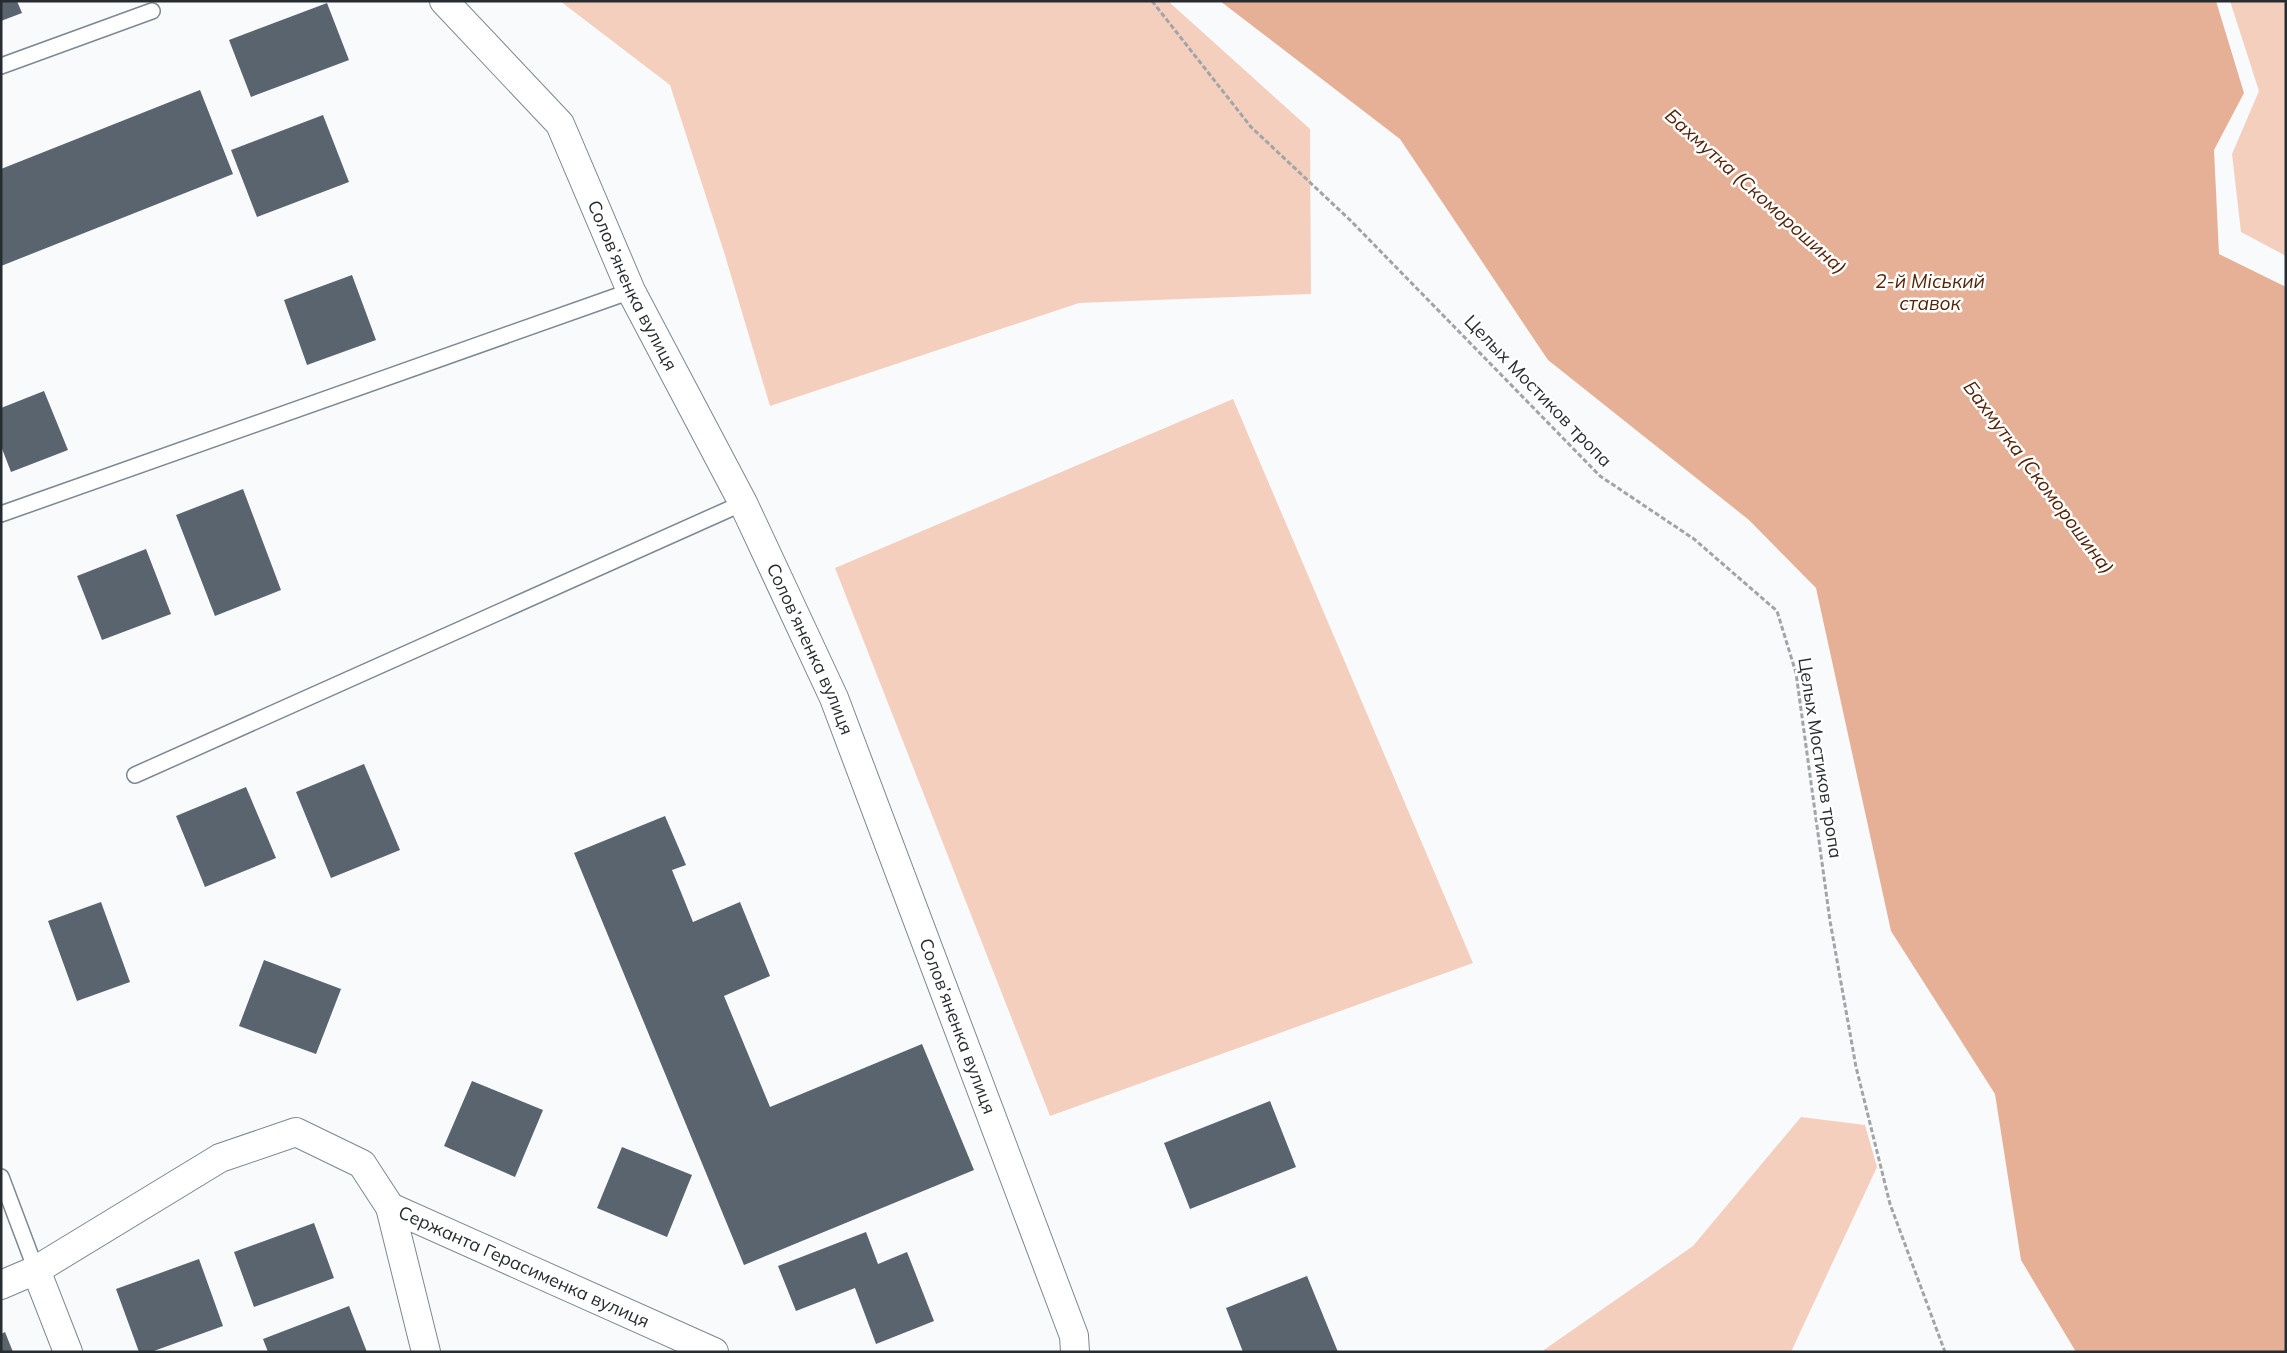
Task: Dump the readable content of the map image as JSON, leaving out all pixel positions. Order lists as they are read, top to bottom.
{
  "streets": {
    "street": ["Солов’яненка вулиця", "Сержанта Герасименка вулиця"],
    "path": ["Целых Мостиков тропа"]
  },
  "water": ["Бахмутка (Скоморошина)", "2-й Міський ставок"]
}
